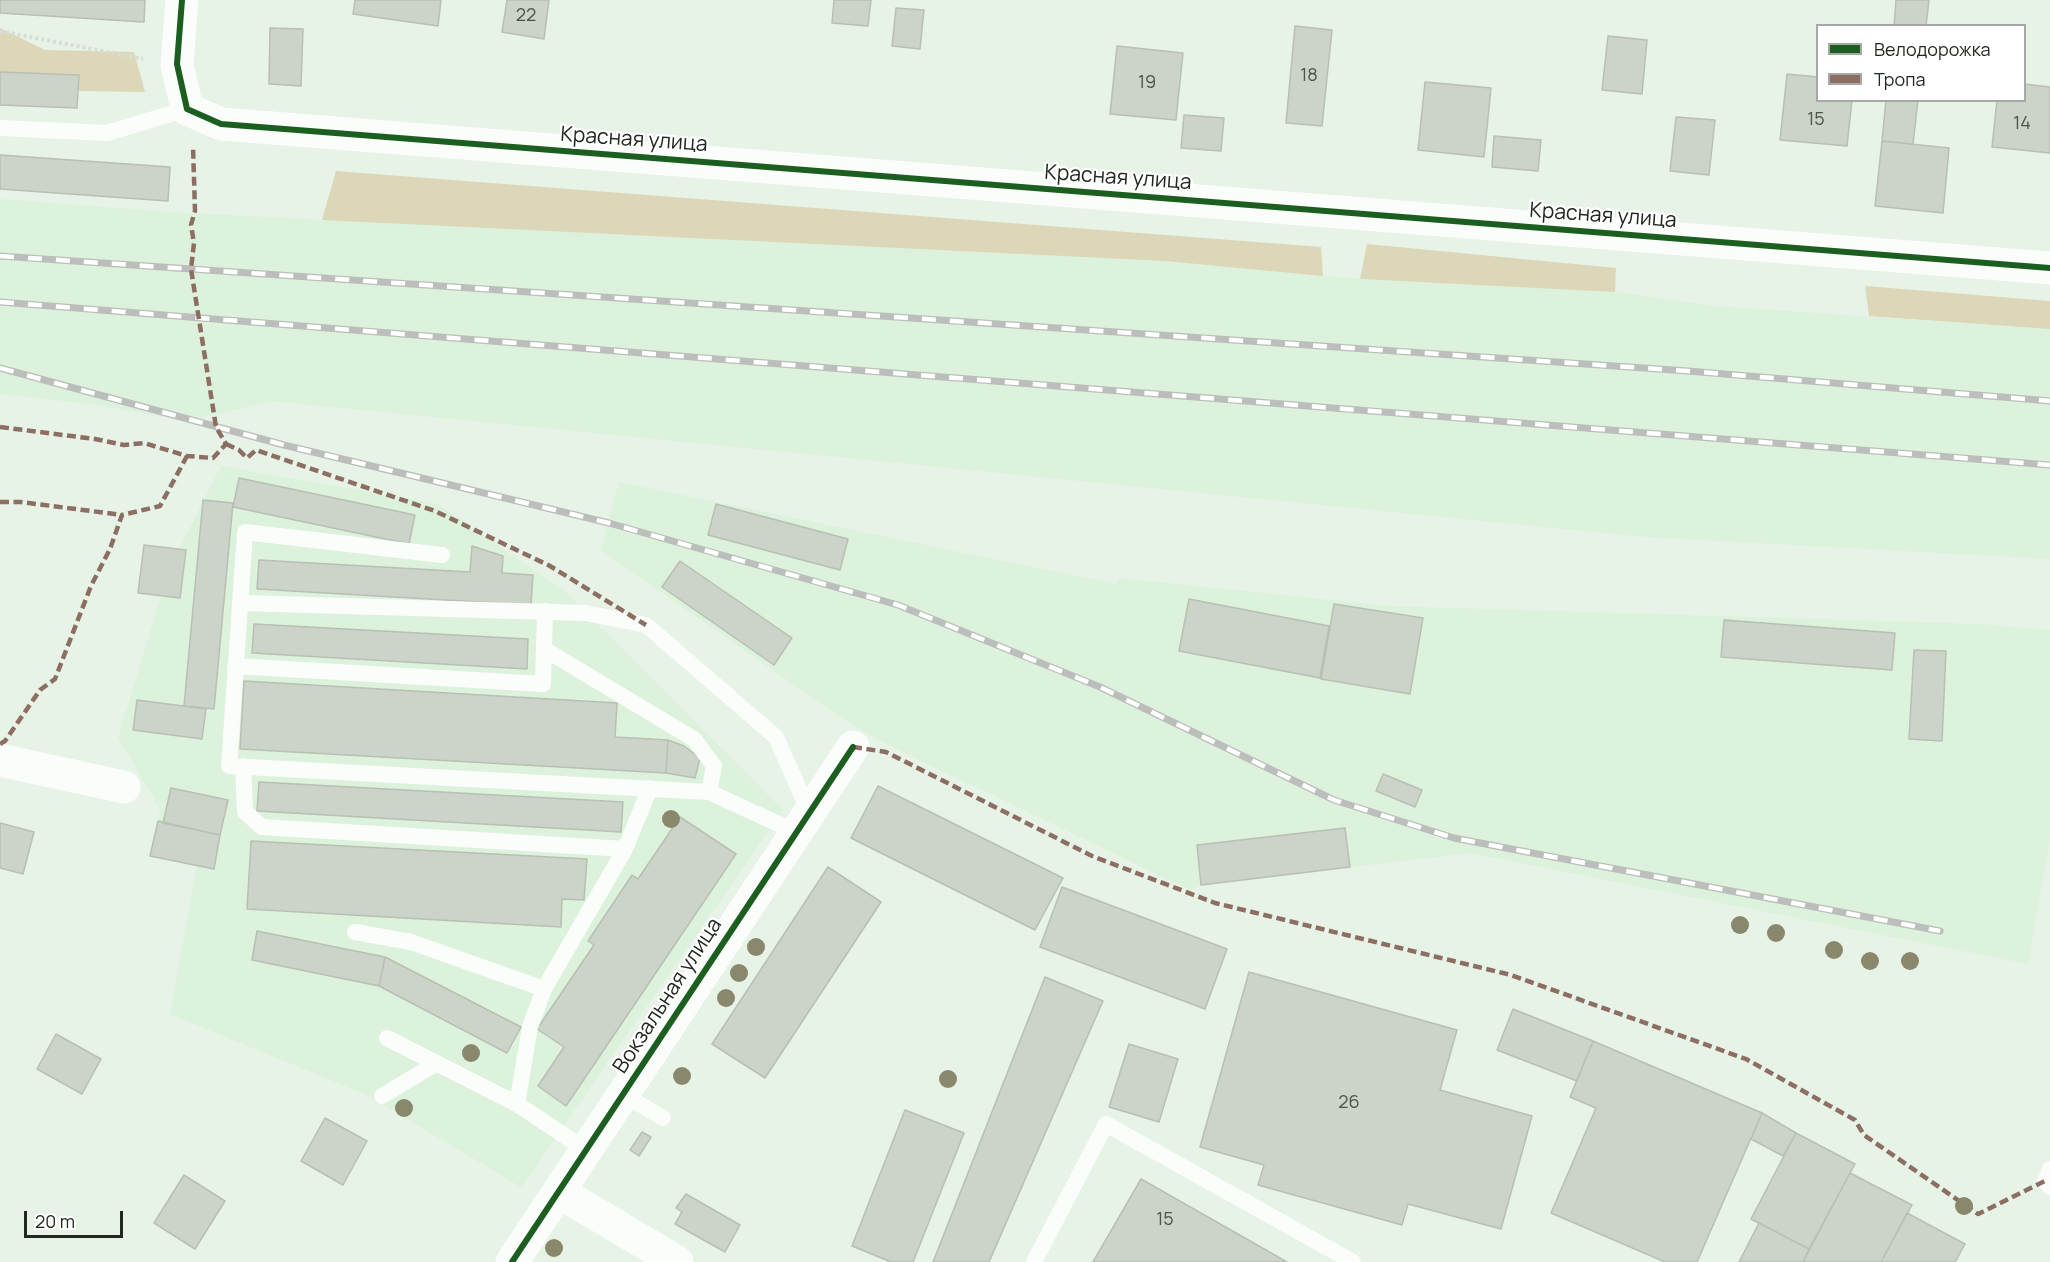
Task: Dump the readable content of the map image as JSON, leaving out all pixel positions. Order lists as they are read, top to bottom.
{
  "streets": {
    "street": ["Красная улица", "Вокзальная улица"]
  },
  "house_numbers": [
    "22",
    "18",
    "19",
    "15",
    "14",
    "26",
    "15"
  ],
  "legend": ["Велодорожка", "Тропа"],
  "scale_bar": "20 m"
}
